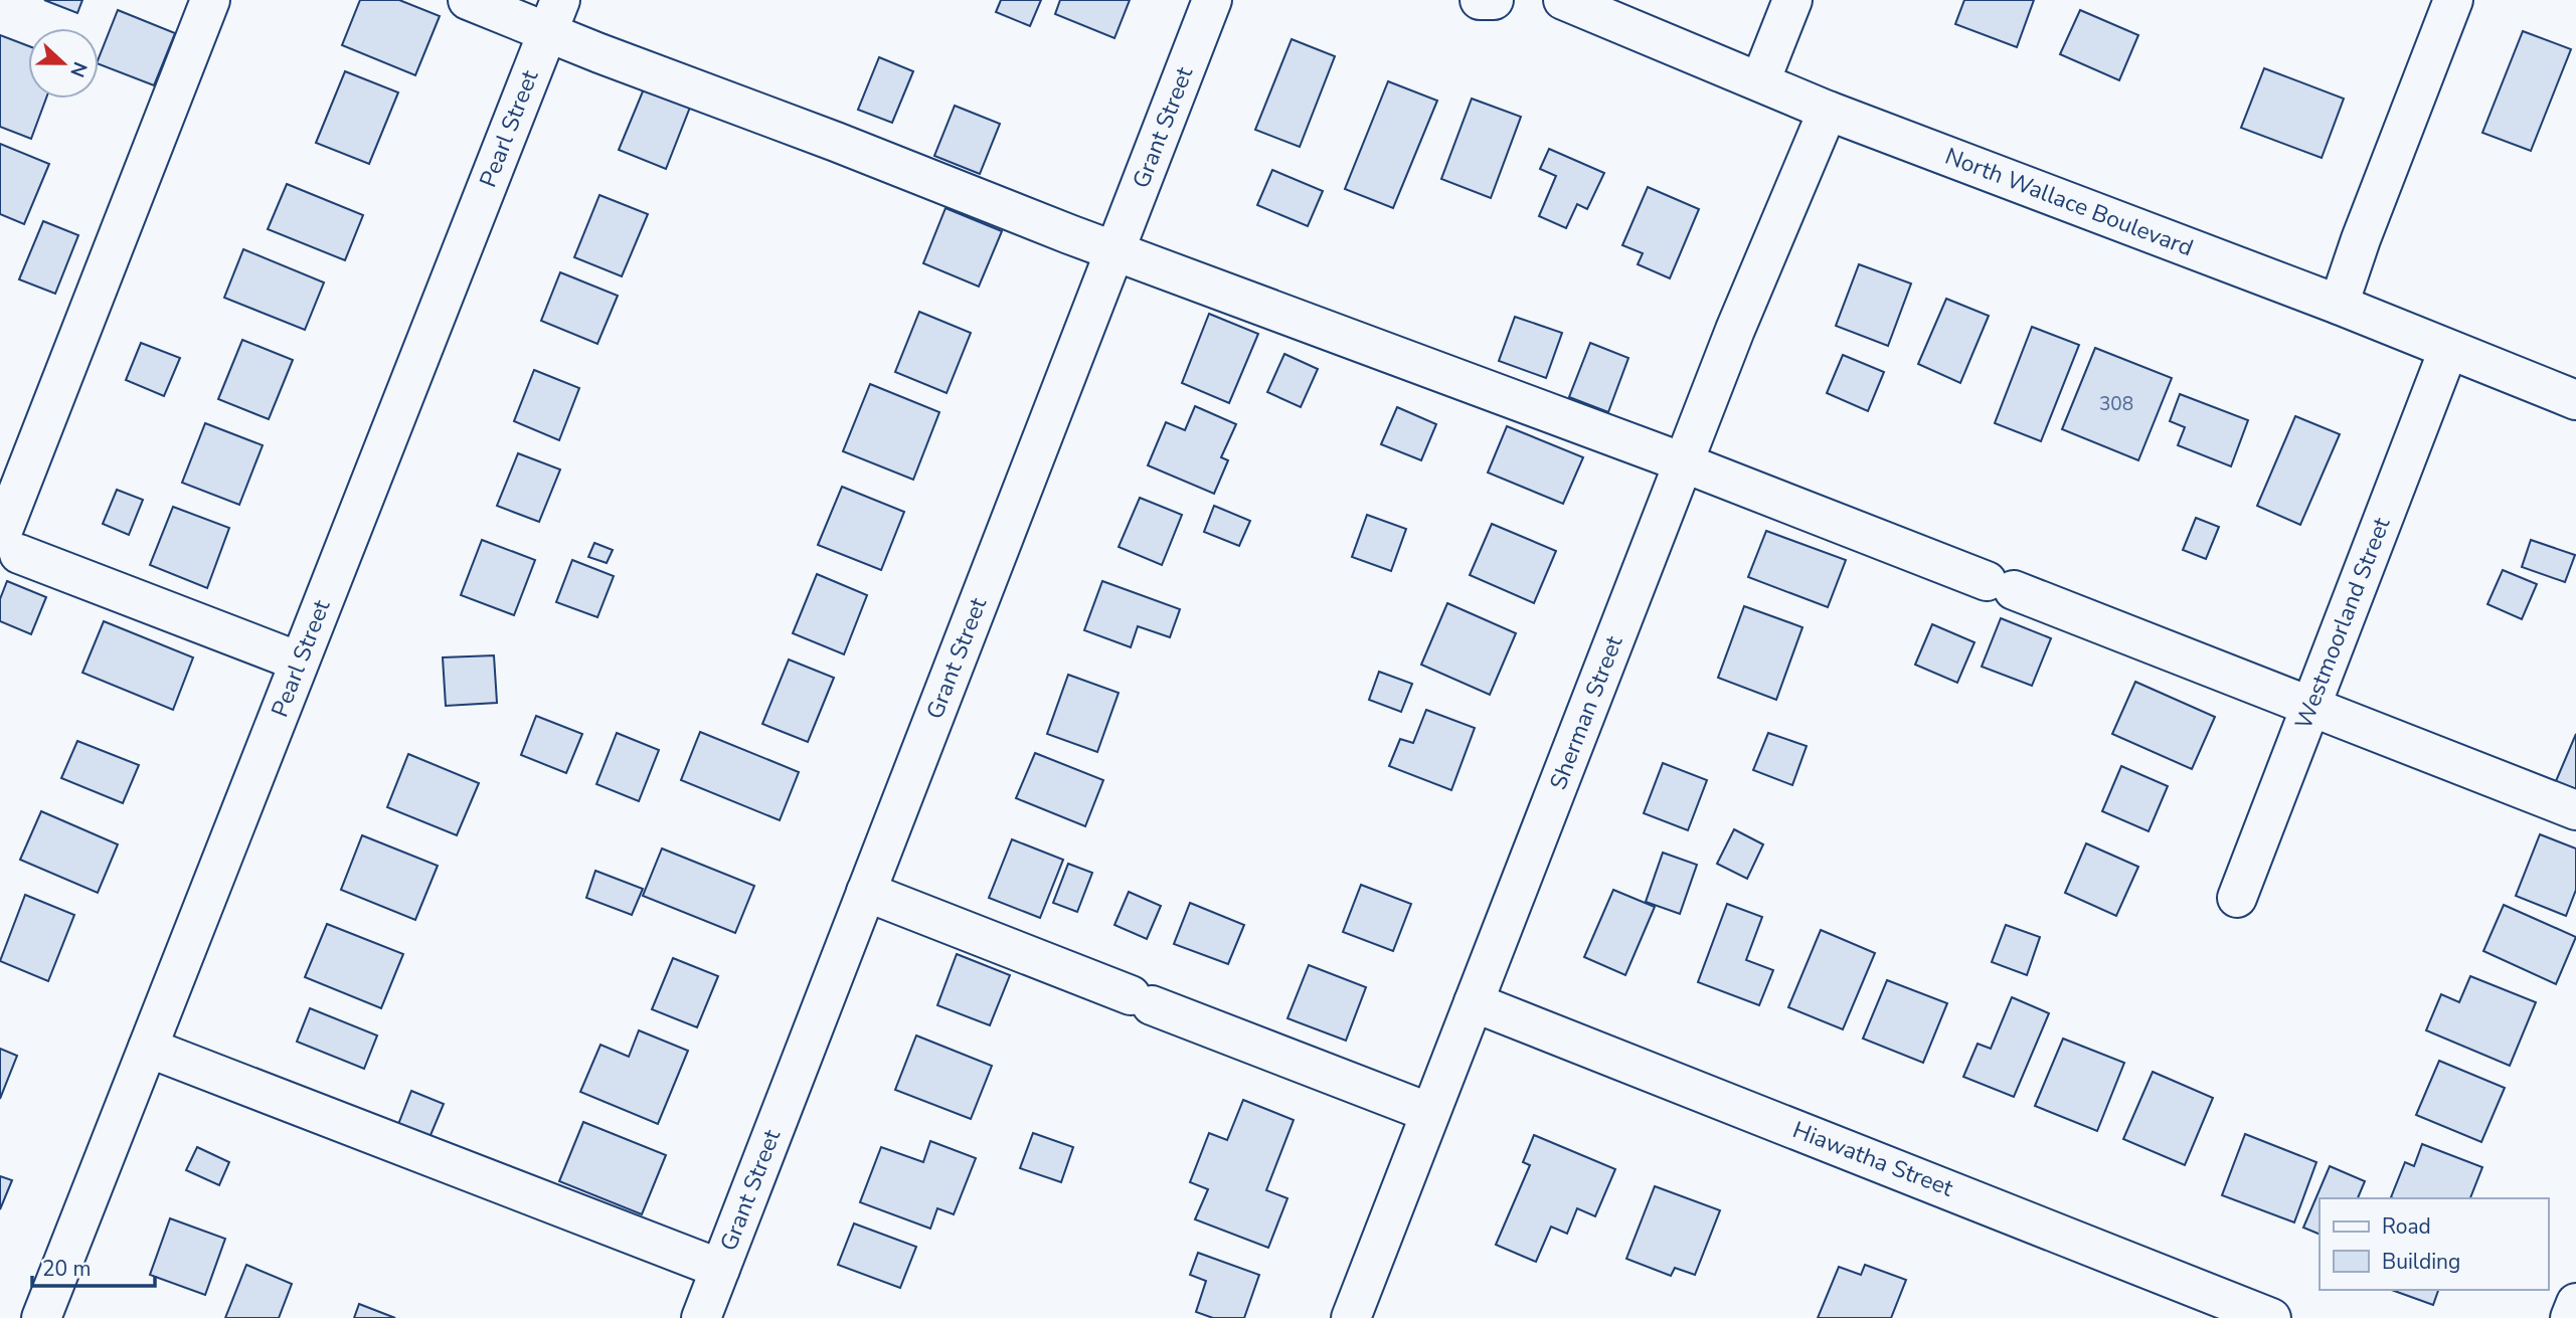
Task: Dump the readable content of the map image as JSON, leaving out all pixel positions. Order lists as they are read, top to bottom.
{
  "streets": {
    "street": [
      "Grant Street",
      "Pearl Street",
      "North Wallace Boulevard",
      "Westmoorland Street",
      "Sherman Street",
      "Hiawatha Street"
    ]
  },
  "crossings": [
    ["North Wallace Boulevard", "Westmoorland Street"],
    ["North Wallace Boulevard", "Sherman Street"],
    ["Sherman Street", "Hiawatha Street"]
  ],
  "house_numbers": ["308"],
  "legend": ["Road", "Building"],
  "scale_bar": "20 m",
  "north": "right"
}
